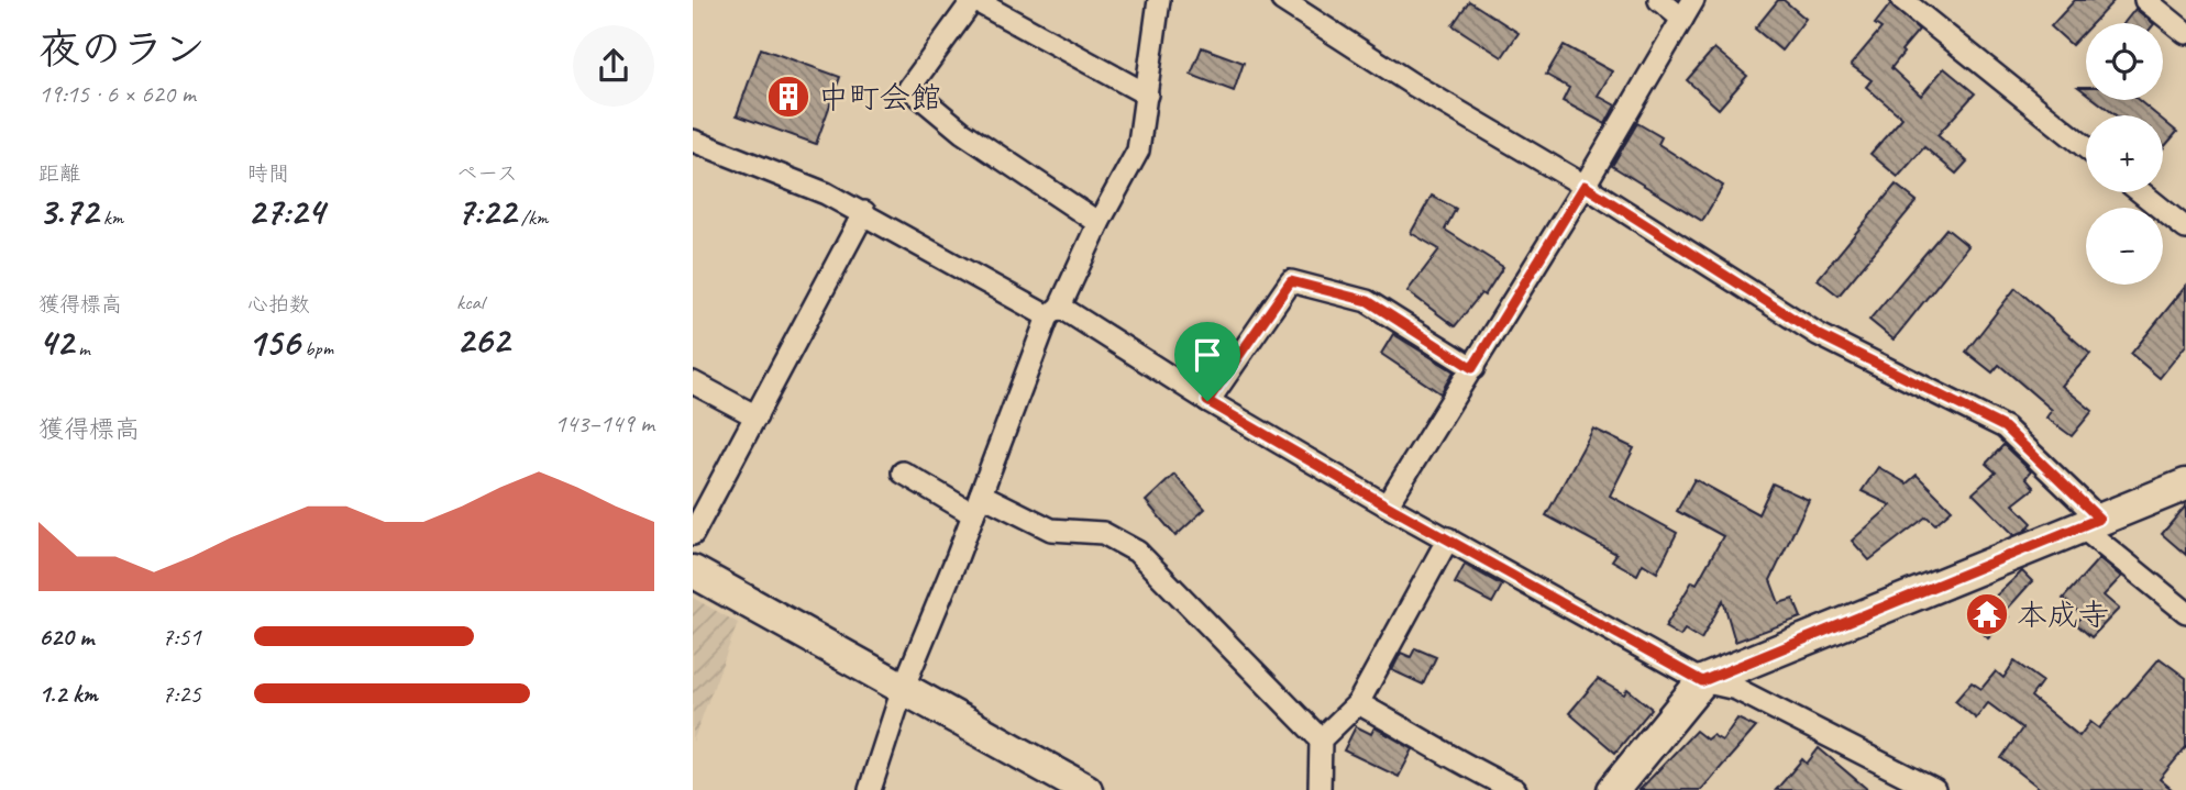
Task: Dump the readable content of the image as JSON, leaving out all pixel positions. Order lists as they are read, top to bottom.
{
  "places": {
    "building": ["中町会館"],
    "temple": ["本成寺"]
  },
  "page": {
    "heading": ["夜のラン", "19:15 · 6 × 620 m"],
    "map_buttons": ["+", "−"],
    "stats": [
      ["距離", "3.72 km"],
      ["時間", "27:24"],
      ["ペース", "7:22 /km"],
      ["獲得標高", "42 m"],
      ["心拍数", "156 bpm"],
      ["kcal", "262"]
    ],
    "chart": ["獲得標高", "143–149 m"],
    "list": [
      {
        "name": "620 m",
        "note": "7:51"
      },
      {
        "name": "1.2 km",
        "note": "7:25"
      }
    ]
  }
}
